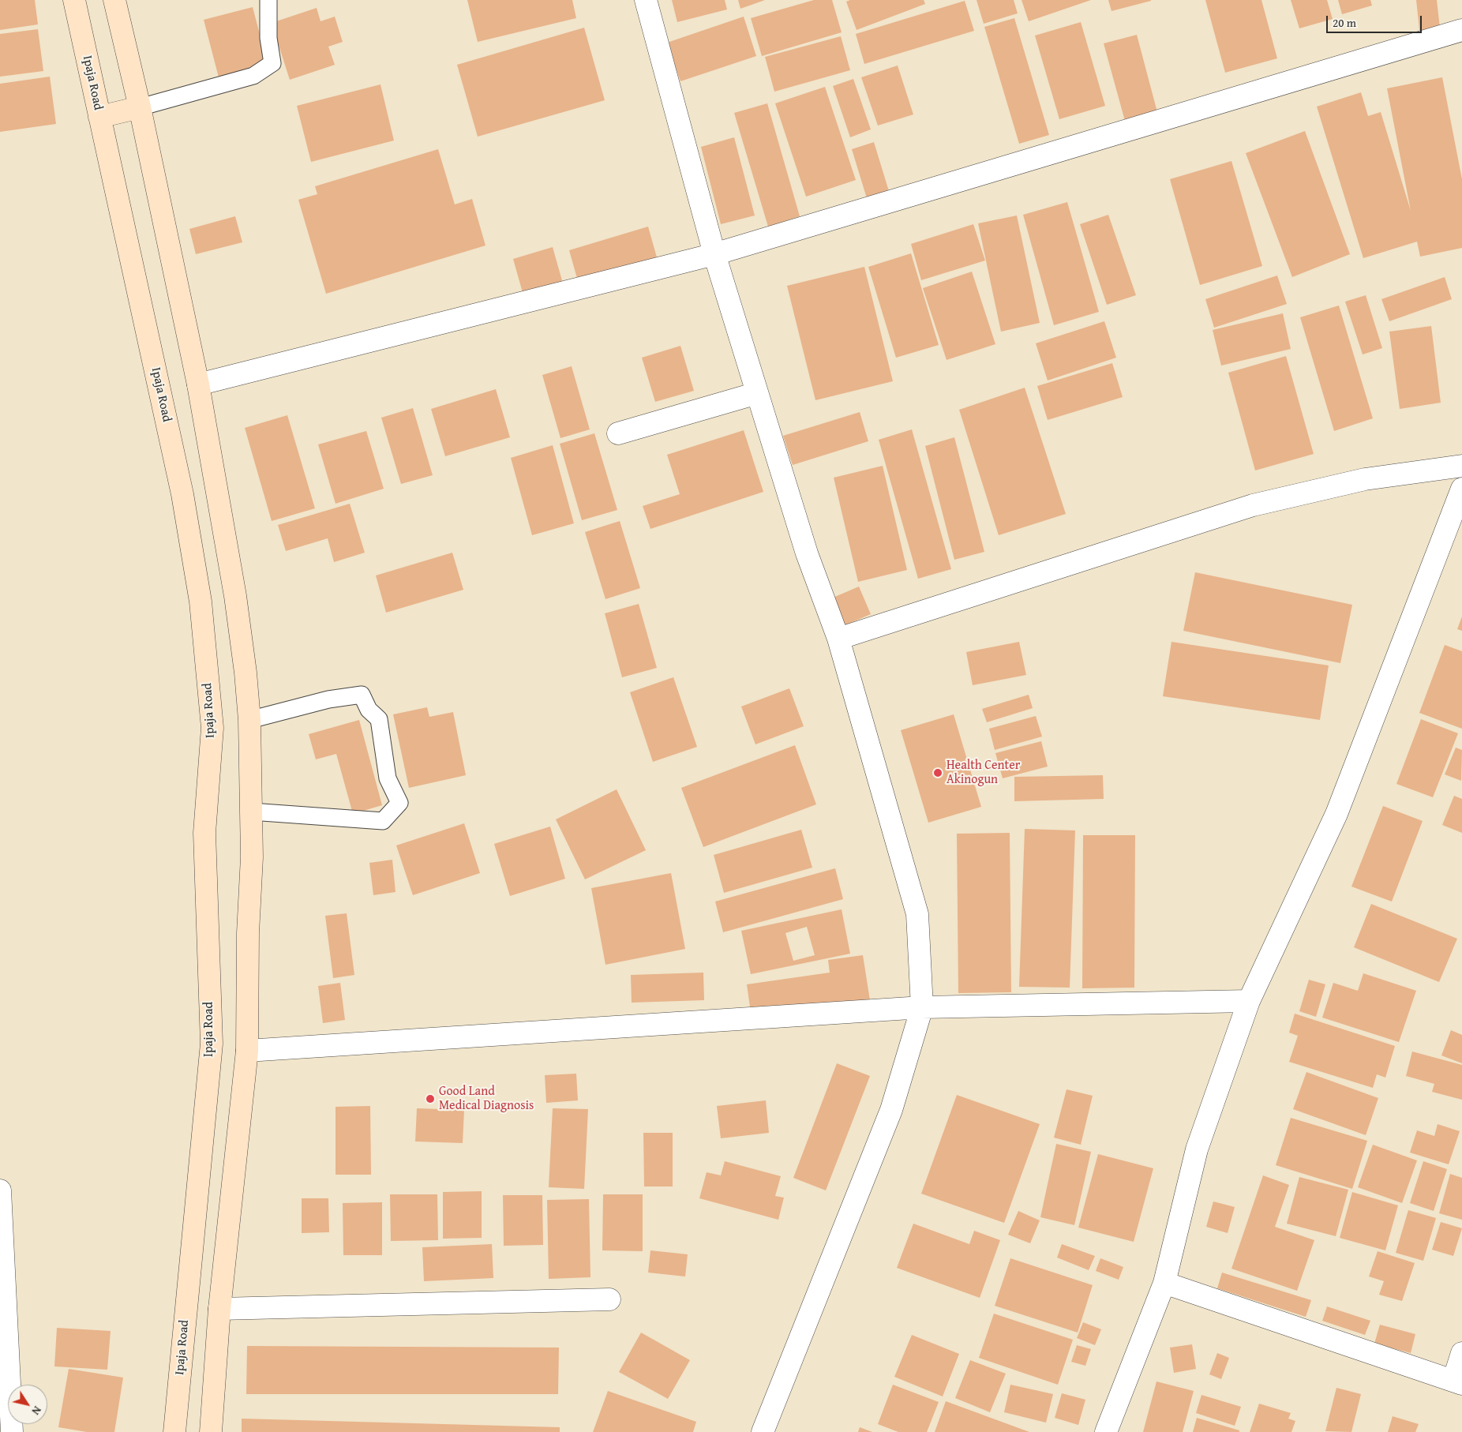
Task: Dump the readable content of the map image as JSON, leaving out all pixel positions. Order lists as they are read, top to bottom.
{
  "streets": {
    "main road": ["Ipaja Road"]
  },
  "places": ["Health Center Akinogun", "Good Land Medical Diagnosis"],
  "scale_bar": "20 m",
  "north": "bottom right"
}
